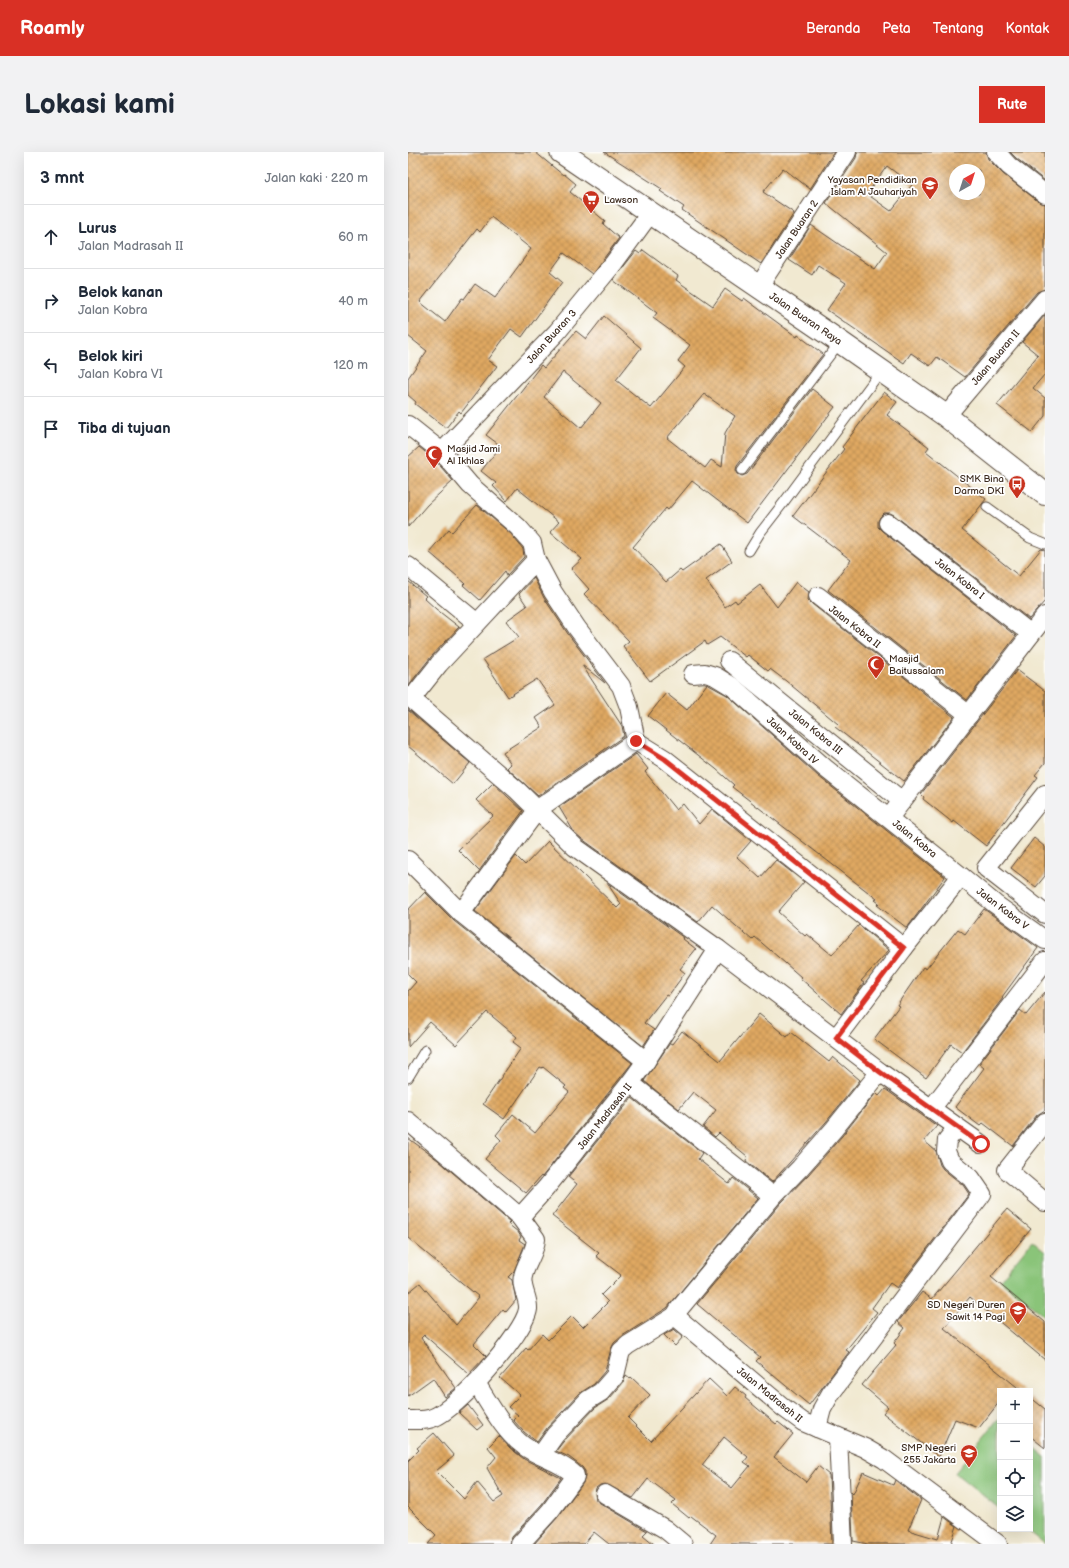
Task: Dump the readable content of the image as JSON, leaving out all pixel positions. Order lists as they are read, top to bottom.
{
  "streets": {
    "street": [
      "Jalan Buaran 2",
      "Jalan Buaran Raya",
      "Jalan Buaran 3",
      "Jalan Buaran II",
      "Jalan Kobra I",
      "Jalan Kobra II",
      "Jalan Kobra III",
      "Jalan Kobra IV",
      "Jalan Kobra",
      "Jalan Kobra V",
      "Jalan Madrasah II"
    ]
  },
  "crossings": [
    ["Jalan Buaran 2", "Jalan Buaran Raya"],
    ["Jalan Buaran Raya", "Jalan Buaran 3"],
    ["Jalan Buaran Raya", "Jalan Buaran II"],
    ["Jalan Kobra I", "Jalan Kobra"],
    ["Jalan Kobra II", "Jalan Kobra"],
    ["Jalan Kobra III", "Jalan Kobra"],
    ["Jalan Kobra IV", "Jalan Kobra"],
    ["Jalan Kobra", "Jalan Kobra V"]
  ],
  "places": {
    "school or university": ["Yayasan Pendidikan Islam Al Jauhariyah", "SD Negeri Duren Sawit 14 Pagi", "SMP Negeri 255 Jakarta"],
    "supermarket": ["Lawson"],
    "mosque": ["Masjid Jami Al Ikhlas", "Masjid Baitussalam"],
    "bus stop": ["SMK Bina Darma DKI"]
  },
  "north": "top right",
  "page": {
    "header": "Roamly",
    "nav": [
      "Beranda",
      "Peta",
      "Tentang",
      "Kontak"
    ],
    "buttons": "Rute",
    "title": "Lokasi kami",
    "heading": ["3 mnt", "Jalan kaki · 220 m"],
    "list": [
      ["Lurus", "Jalan Madrasah II", "60 m"],
      ["Belok kanan", "Jalan Kobra", "40 m"],
      ["Belok kiri", "Jalan Kobra VI", "120 m"],
      "Tiba di tujuan"
    ],
    "map_buttons": ["+", "−"]
  }
}
